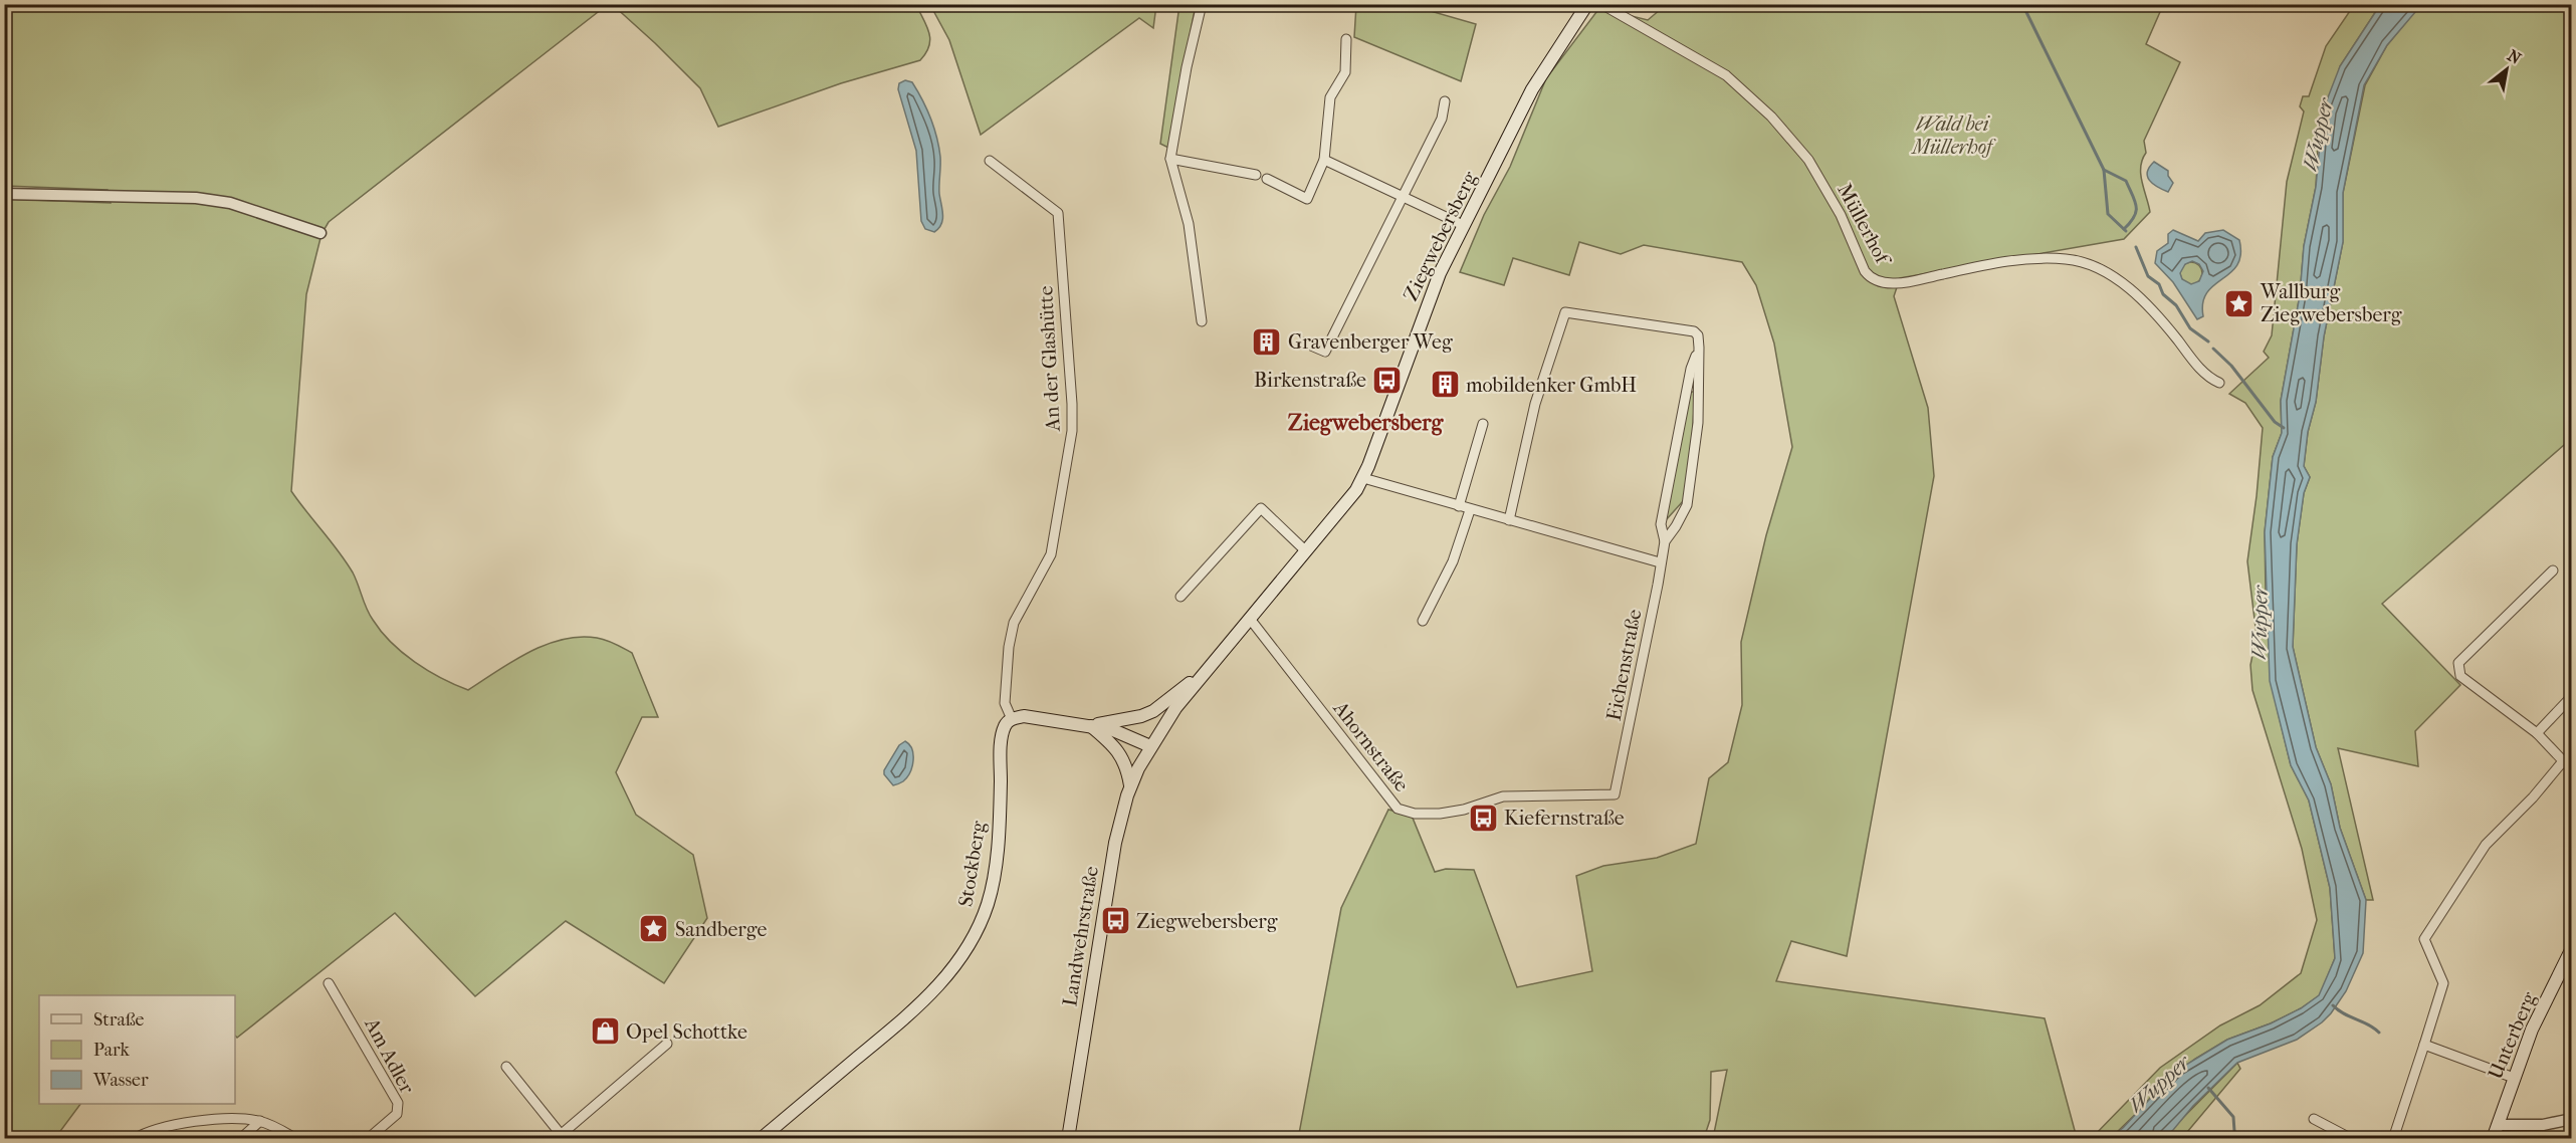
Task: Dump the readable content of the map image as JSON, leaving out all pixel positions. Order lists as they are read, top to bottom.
{
  "streets": {
    "main road": [
      "Ziegwebersberg",
      "Stockberg",
      "Landwehrstraße",
      "Unterberg"
    ],
    "street": [
      "Müllerhof",
      "An der Glashütte",
      "Eichenstraße",
      "Ahornstraße",
      "Am Adler"
    ]
  },
  "crossings": [
    ["Ziegwebersberg", "Ahornstraße"],
    ["Ziegwebersberg", "Landwehrstraße"],
    ["An der Glashütte", "Stockberg"],
    ["Eichenstraße", "Ahornstraße"]
  ],
  "districts": ["Ziegwebersberg"],
  "water": ["Wupper"],
  "parks": ["Wald bei Müllerhof"],
  "places": {
    "place": ["Wallburg Ziegwebersberg", "Sandberge"],
    "building": ["Gravenberger Weg", "mobildenker GmbH"],
    "bus stop": ["Birkenstraße", "Kiefernstraße", "Ziegwebersberg"],
    "shop": ["Opel Schottke"]
  },
  "legend": ["Straße", "Park", "Wasser"],
  "north": "top right"
}
